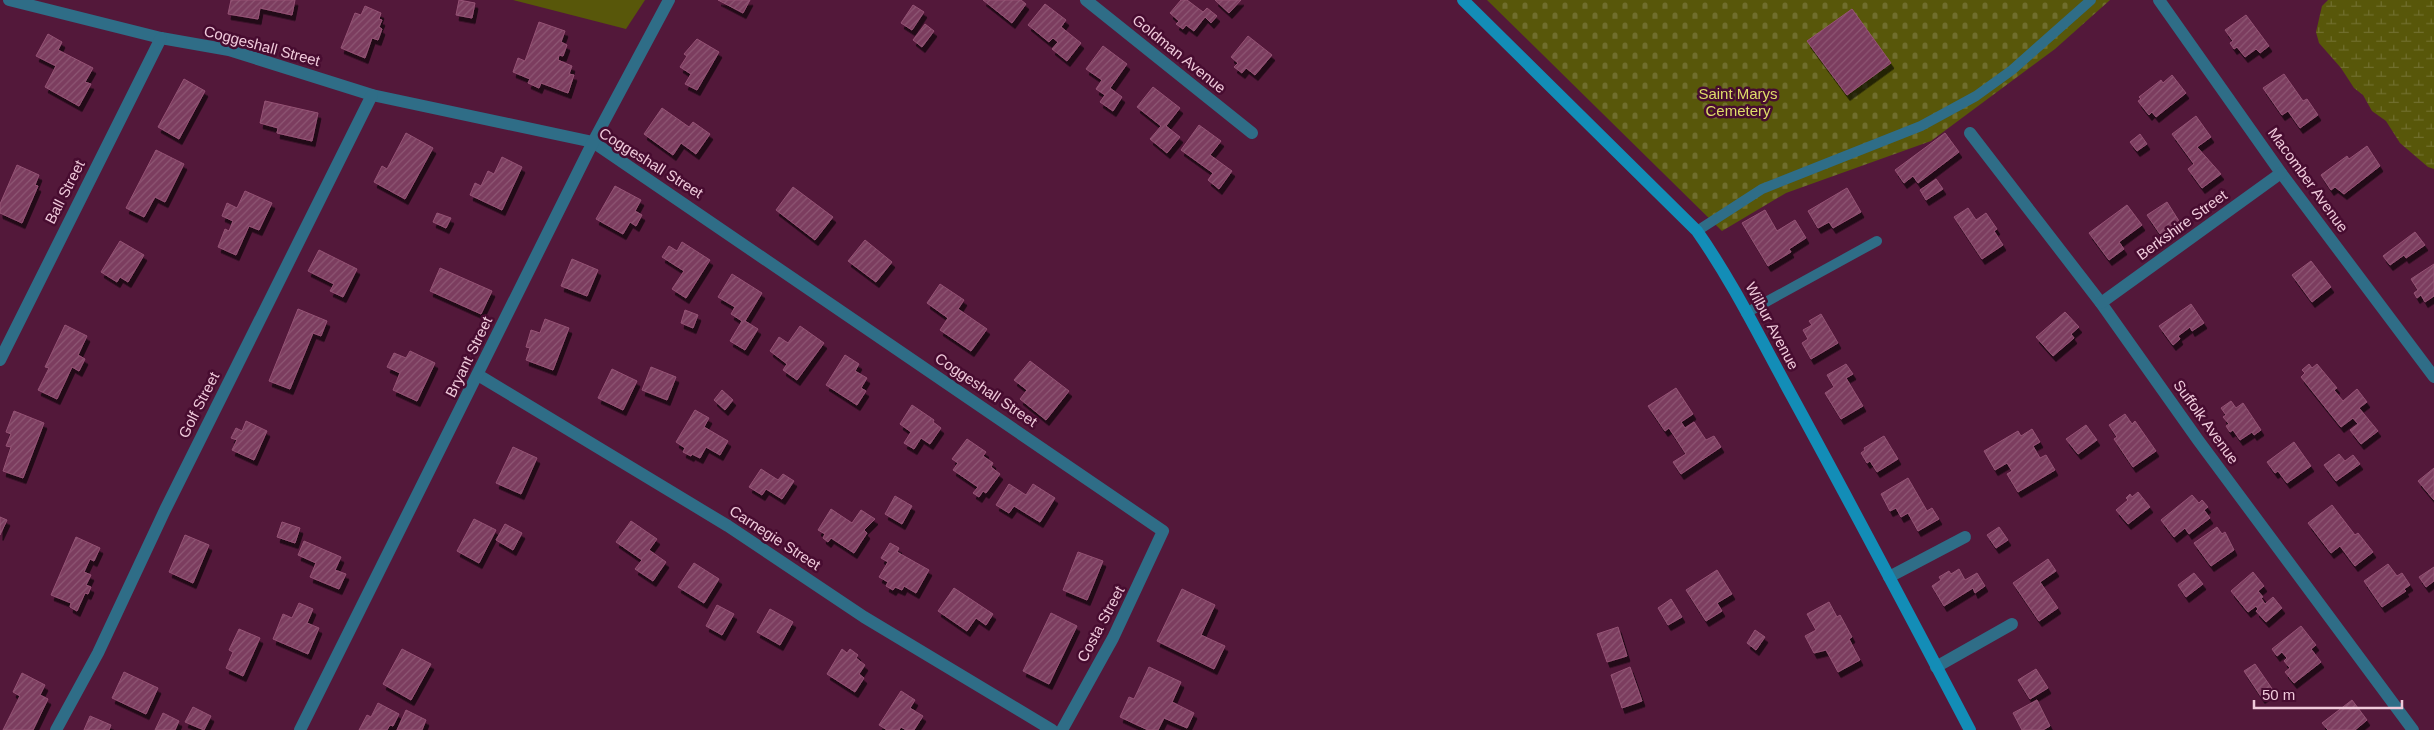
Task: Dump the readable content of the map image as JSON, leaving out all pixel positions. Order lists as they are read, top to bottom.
{
  "streets": {
    "street": [
      "Coggeshall Street",
      "Goldman Avenue",
      "Macomber Avenue",
      "Ball Street",
      "Berkshire Street",
      "Wilbur Avenue",
      "Bryant Street",
      "Golf Street",
      "Suffolk Avenue",
      "Carnegie Street",
      "Costa Street"
    ]
  },
  "crossings": [
    ["Coggeshall Street", "Ball Street"],
    ["Coggeshall Street", "Bryant Street"],
    ["Coggeshall Street", "Golf Street"],
    ["Coggeshall Street", "Costa Street"],
    ["Macomber Avenue", "Berkshire Street"],
    ["Berkshire Street", "Suffolk Avenue"],
    ["Bryant Street", "Carnegie Street"]
  ],
  "parks": ["Saint Marys Cemetery"],
  "scale_bar": "50 m"
}
